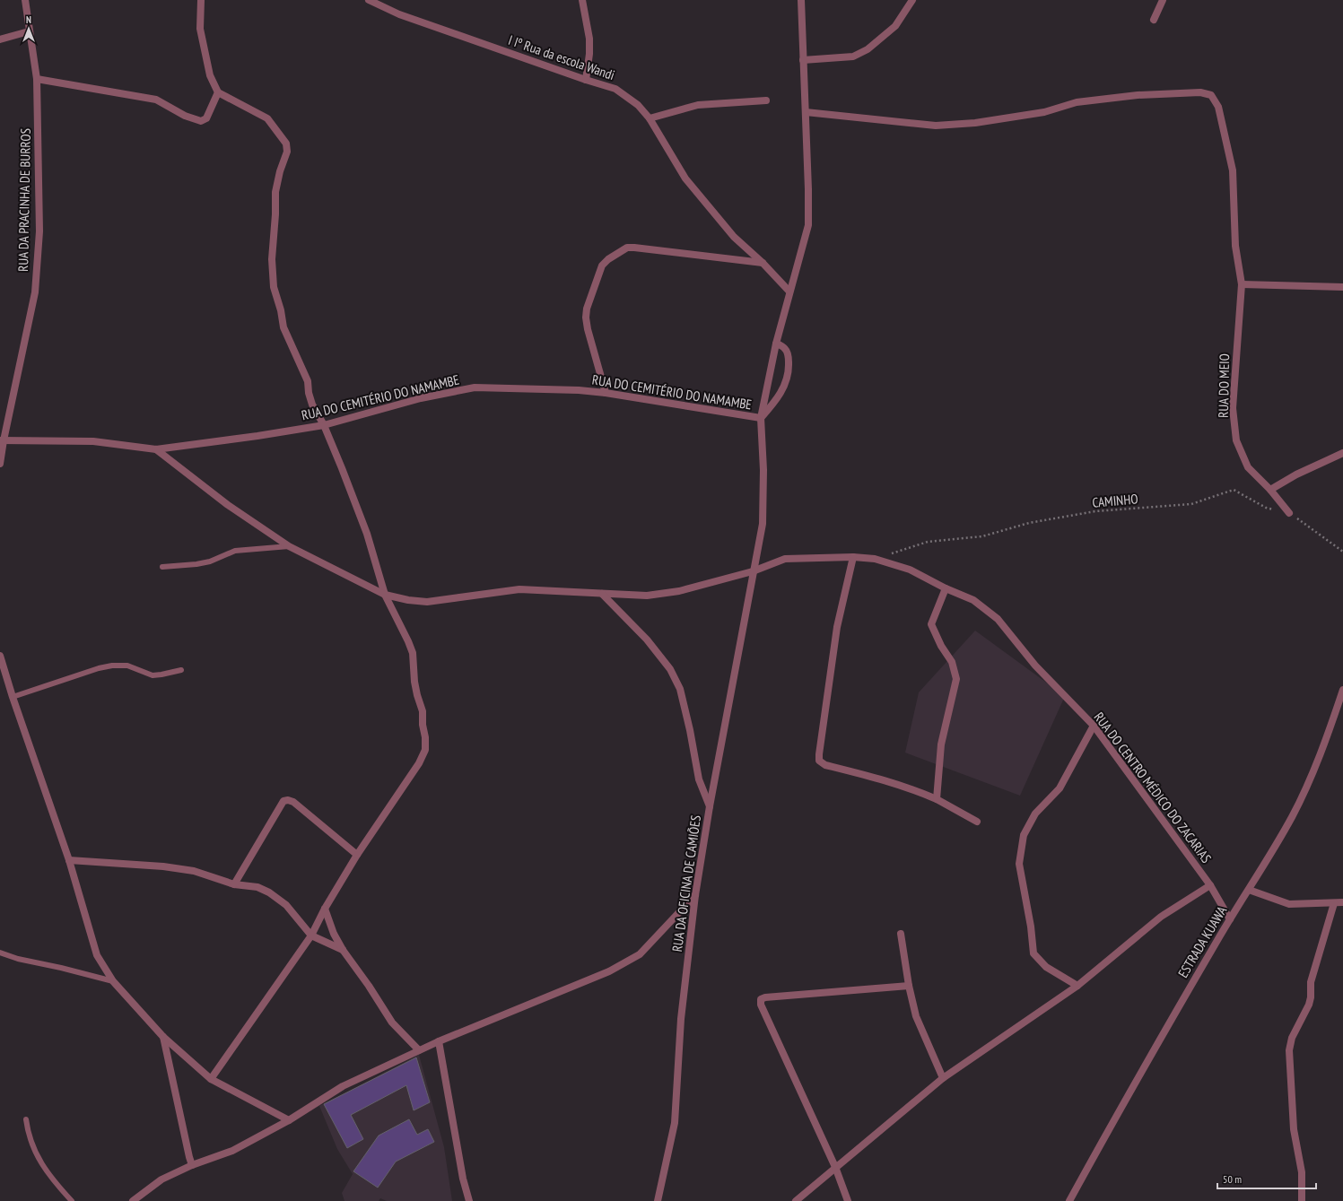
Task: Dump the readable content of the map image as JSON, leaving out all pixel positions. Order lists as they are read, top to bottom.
{
  "streets": {
    "street": [
      "I Iº Rua da escola Wandi",
      "RUA DA PRACINHA DE BURROS",
      "RUA DO MEIO",
      "RUA DO CEMITÉRIO DO NAMAMBE",
      "RUA DO CENTRO MÉDICO DO ZACARIAS",
      "RUA DA OFICINA DE CAMIÕES",
      "ESTRADA KUAWA"
    ],
    "path": ["CAMINHO"]
  },
  "crossings": [
    ["I Iº Rua da escola Wandi", "RUA DA OFICINA DE CAMIÕES"],
    ["RUA DA PRACINHA DE BURROS", "RUA DO CEMITÉRIO DO NAMAMBE"],
    ["RUA DO MEIO", "CAMINHO"],
    ["RUA DO MEIO", "RUA DA OFICINA DE CAMIÕES"],
    ["RUA DO CEMITÉRIO DO NAMAMBE", "RUA DO CENTRO MÉDICO DO ZACARIAS"],
    ["RUA DO CEMITÉRIO DO NAMAMBE", "RUA DA OFICINA DE CAMIÕES"],
    ["CAMINHO", "RUA DO CENTRO MÉDICO DO ZACARIAS"],
    ["RUA DO CENTRO MÉDICO DO ZACARIAS", "RUA DA OFICINA DE CAMIÕES"],
    ["RUA DO CENTRO MÉDICO DO ZACARIAS", "ESTRADA KUAWA"]
  ],
  "scale_bar": "50 m",
  "north": "top"
}
